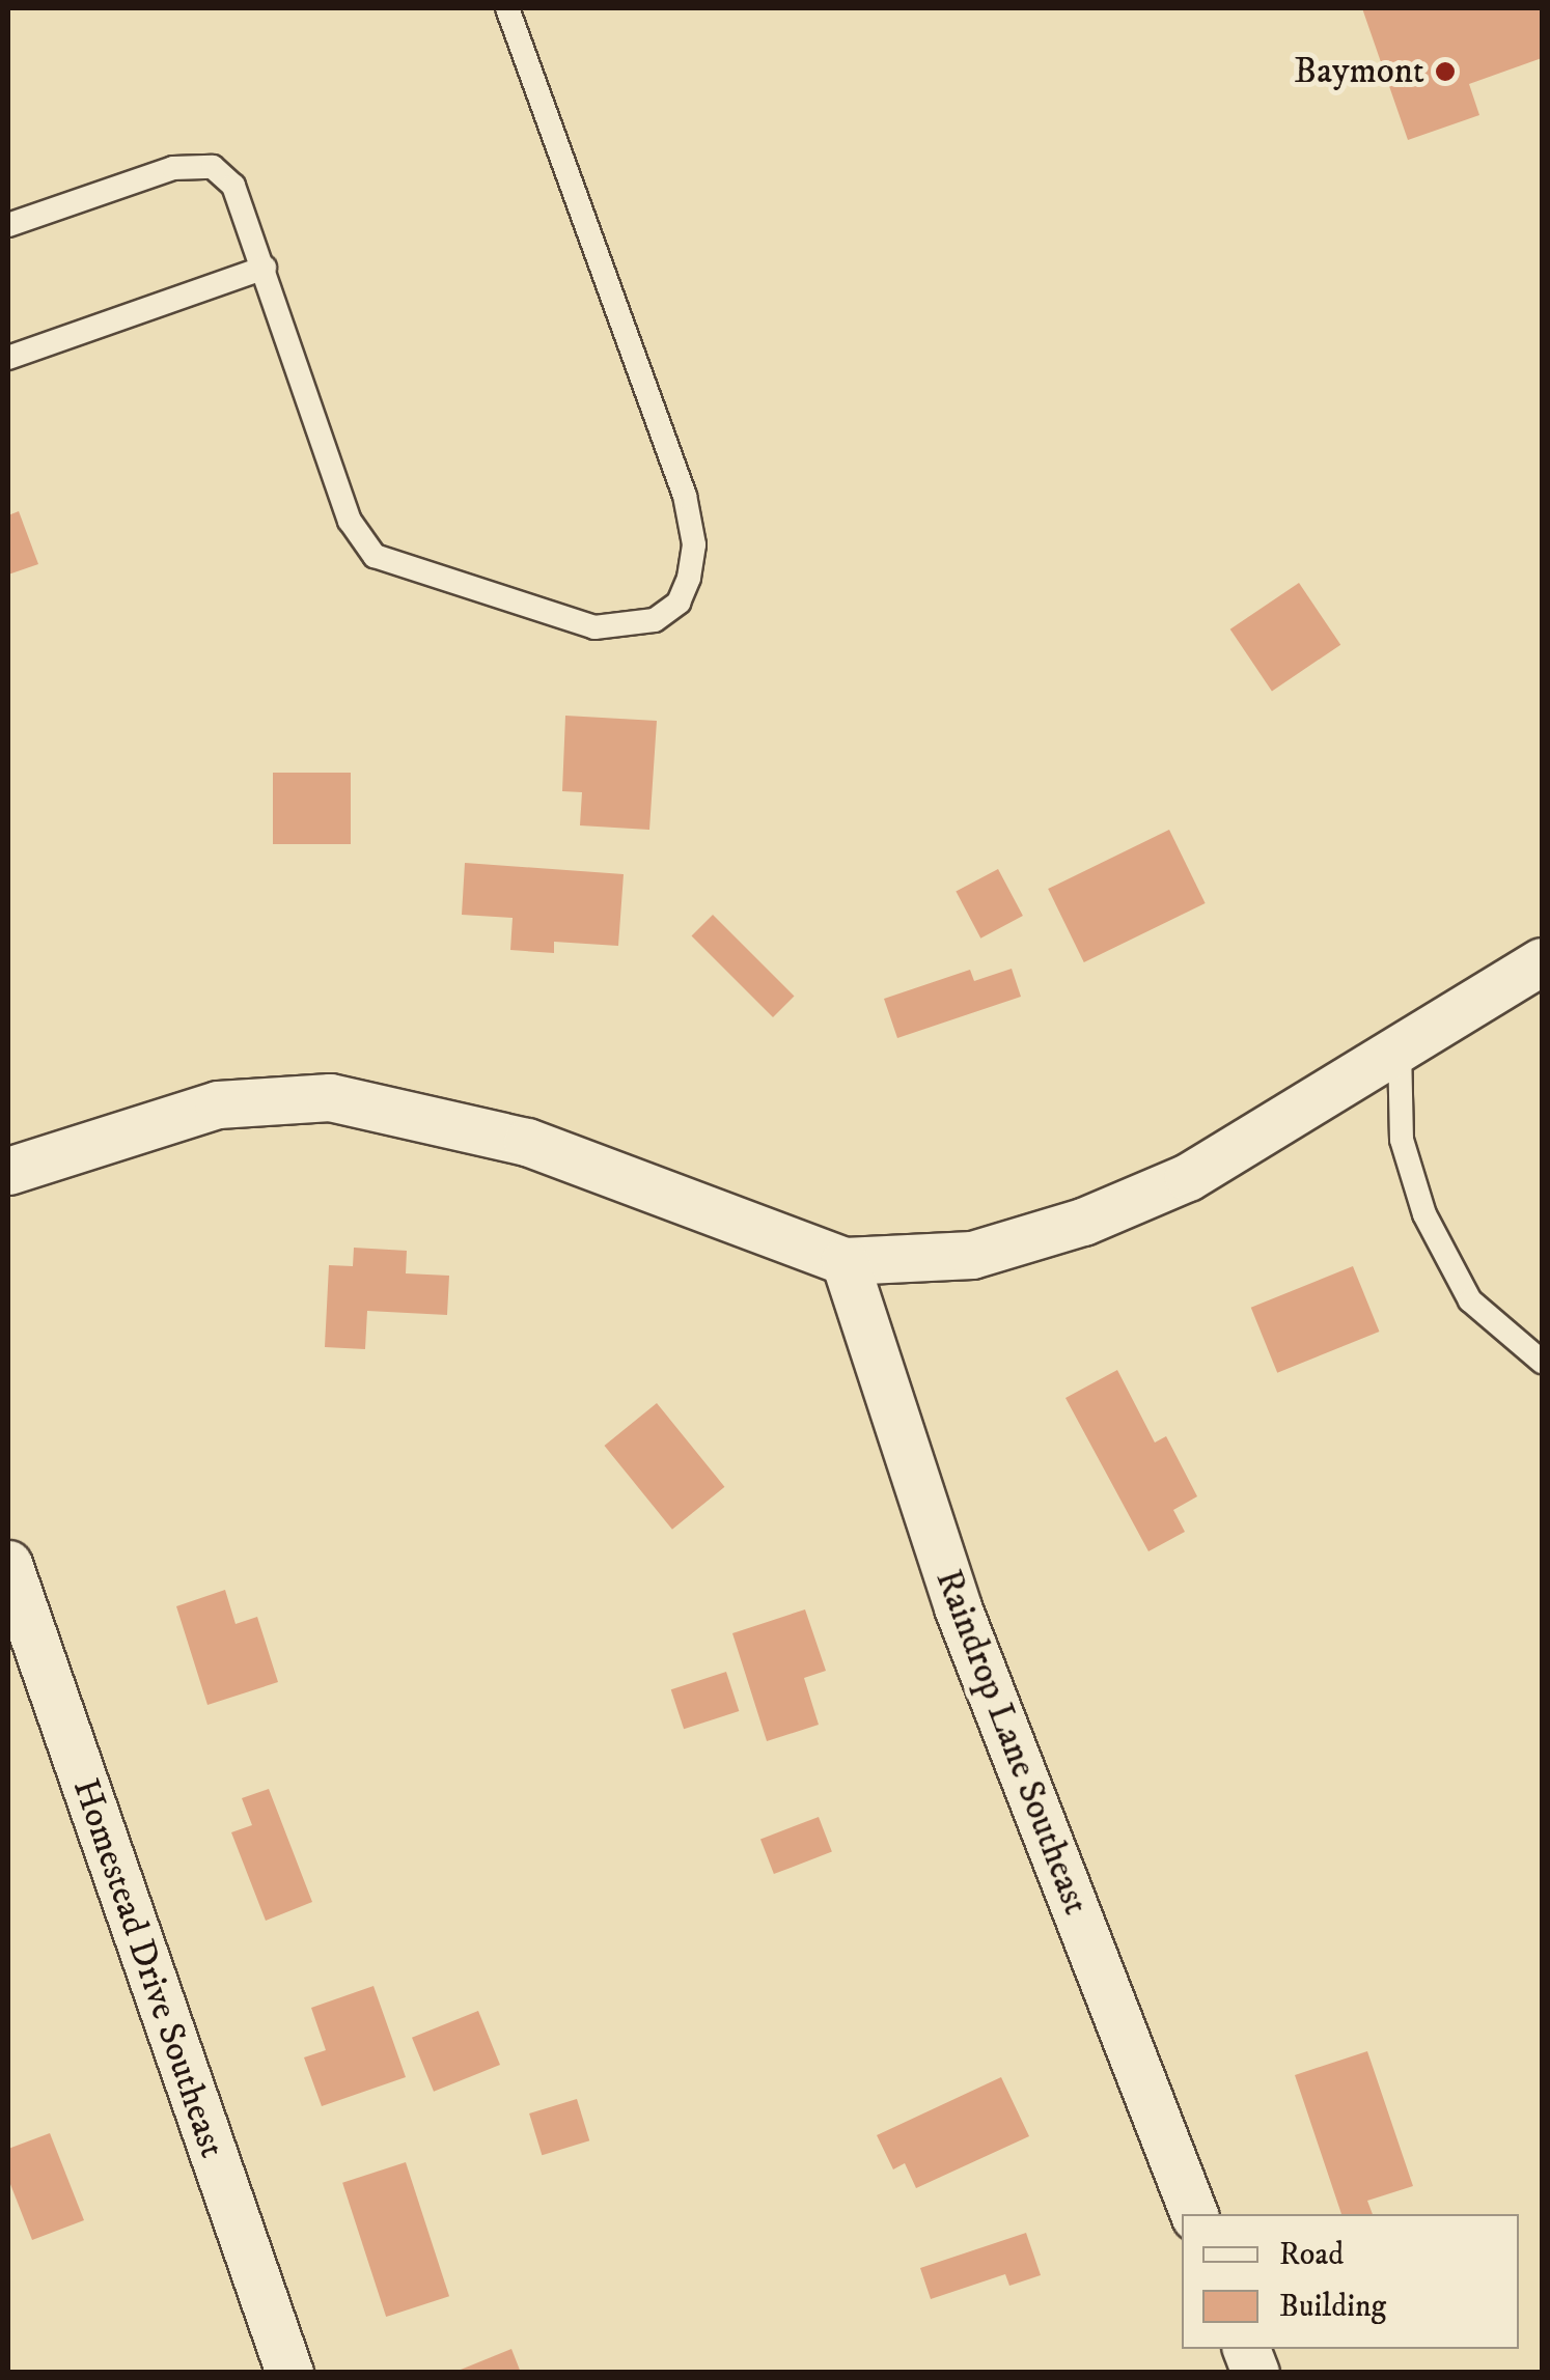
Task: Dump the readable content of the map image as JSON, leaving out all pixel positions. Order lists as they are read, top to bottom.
{
  "streets": {
    "street": ["Raindrop Lane Southeast", "Homestead Drive Southeast"]
  },
  "places": ["Baymont"],
  "legend": ["Road", "Building"]
}
